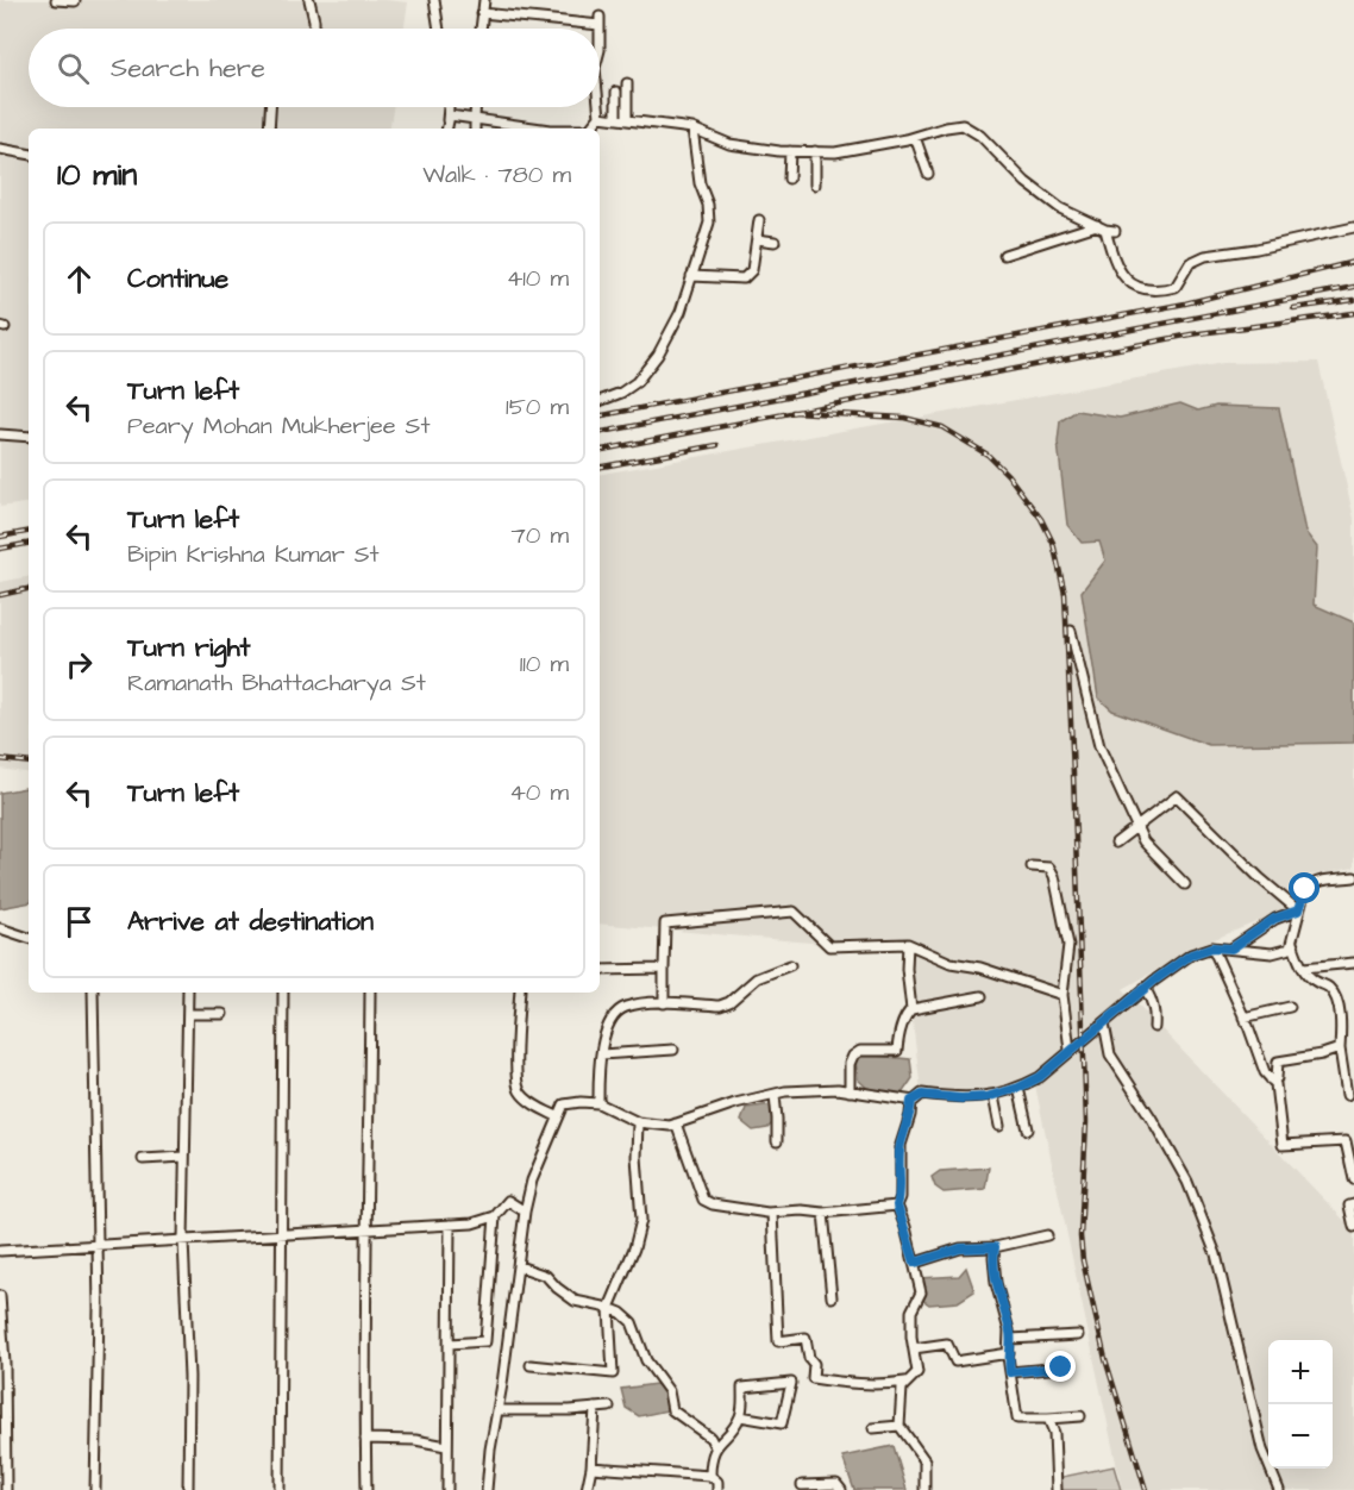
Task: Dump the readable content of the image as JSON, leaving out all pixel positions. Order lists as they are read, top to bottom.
{
  "page": {
    "search": "Search here",
    "heading": ["10 min", "Walk · 780 m"],
    "list": [
      ["Continue", "410 m"],
      ["Turn left", "Peary Mohan Mukherjee St", "150 m"],
      ["Turn left", "Bipin Krishna Kumar St", "70 m"],
      ["Turn right", "Ramanath Bhattacharya St", "110 m"],
      ["Turn left", "40 m"],
      "Arrive at destination"
    ],
    "map_buttons": ["+", "−"]
  }
}
